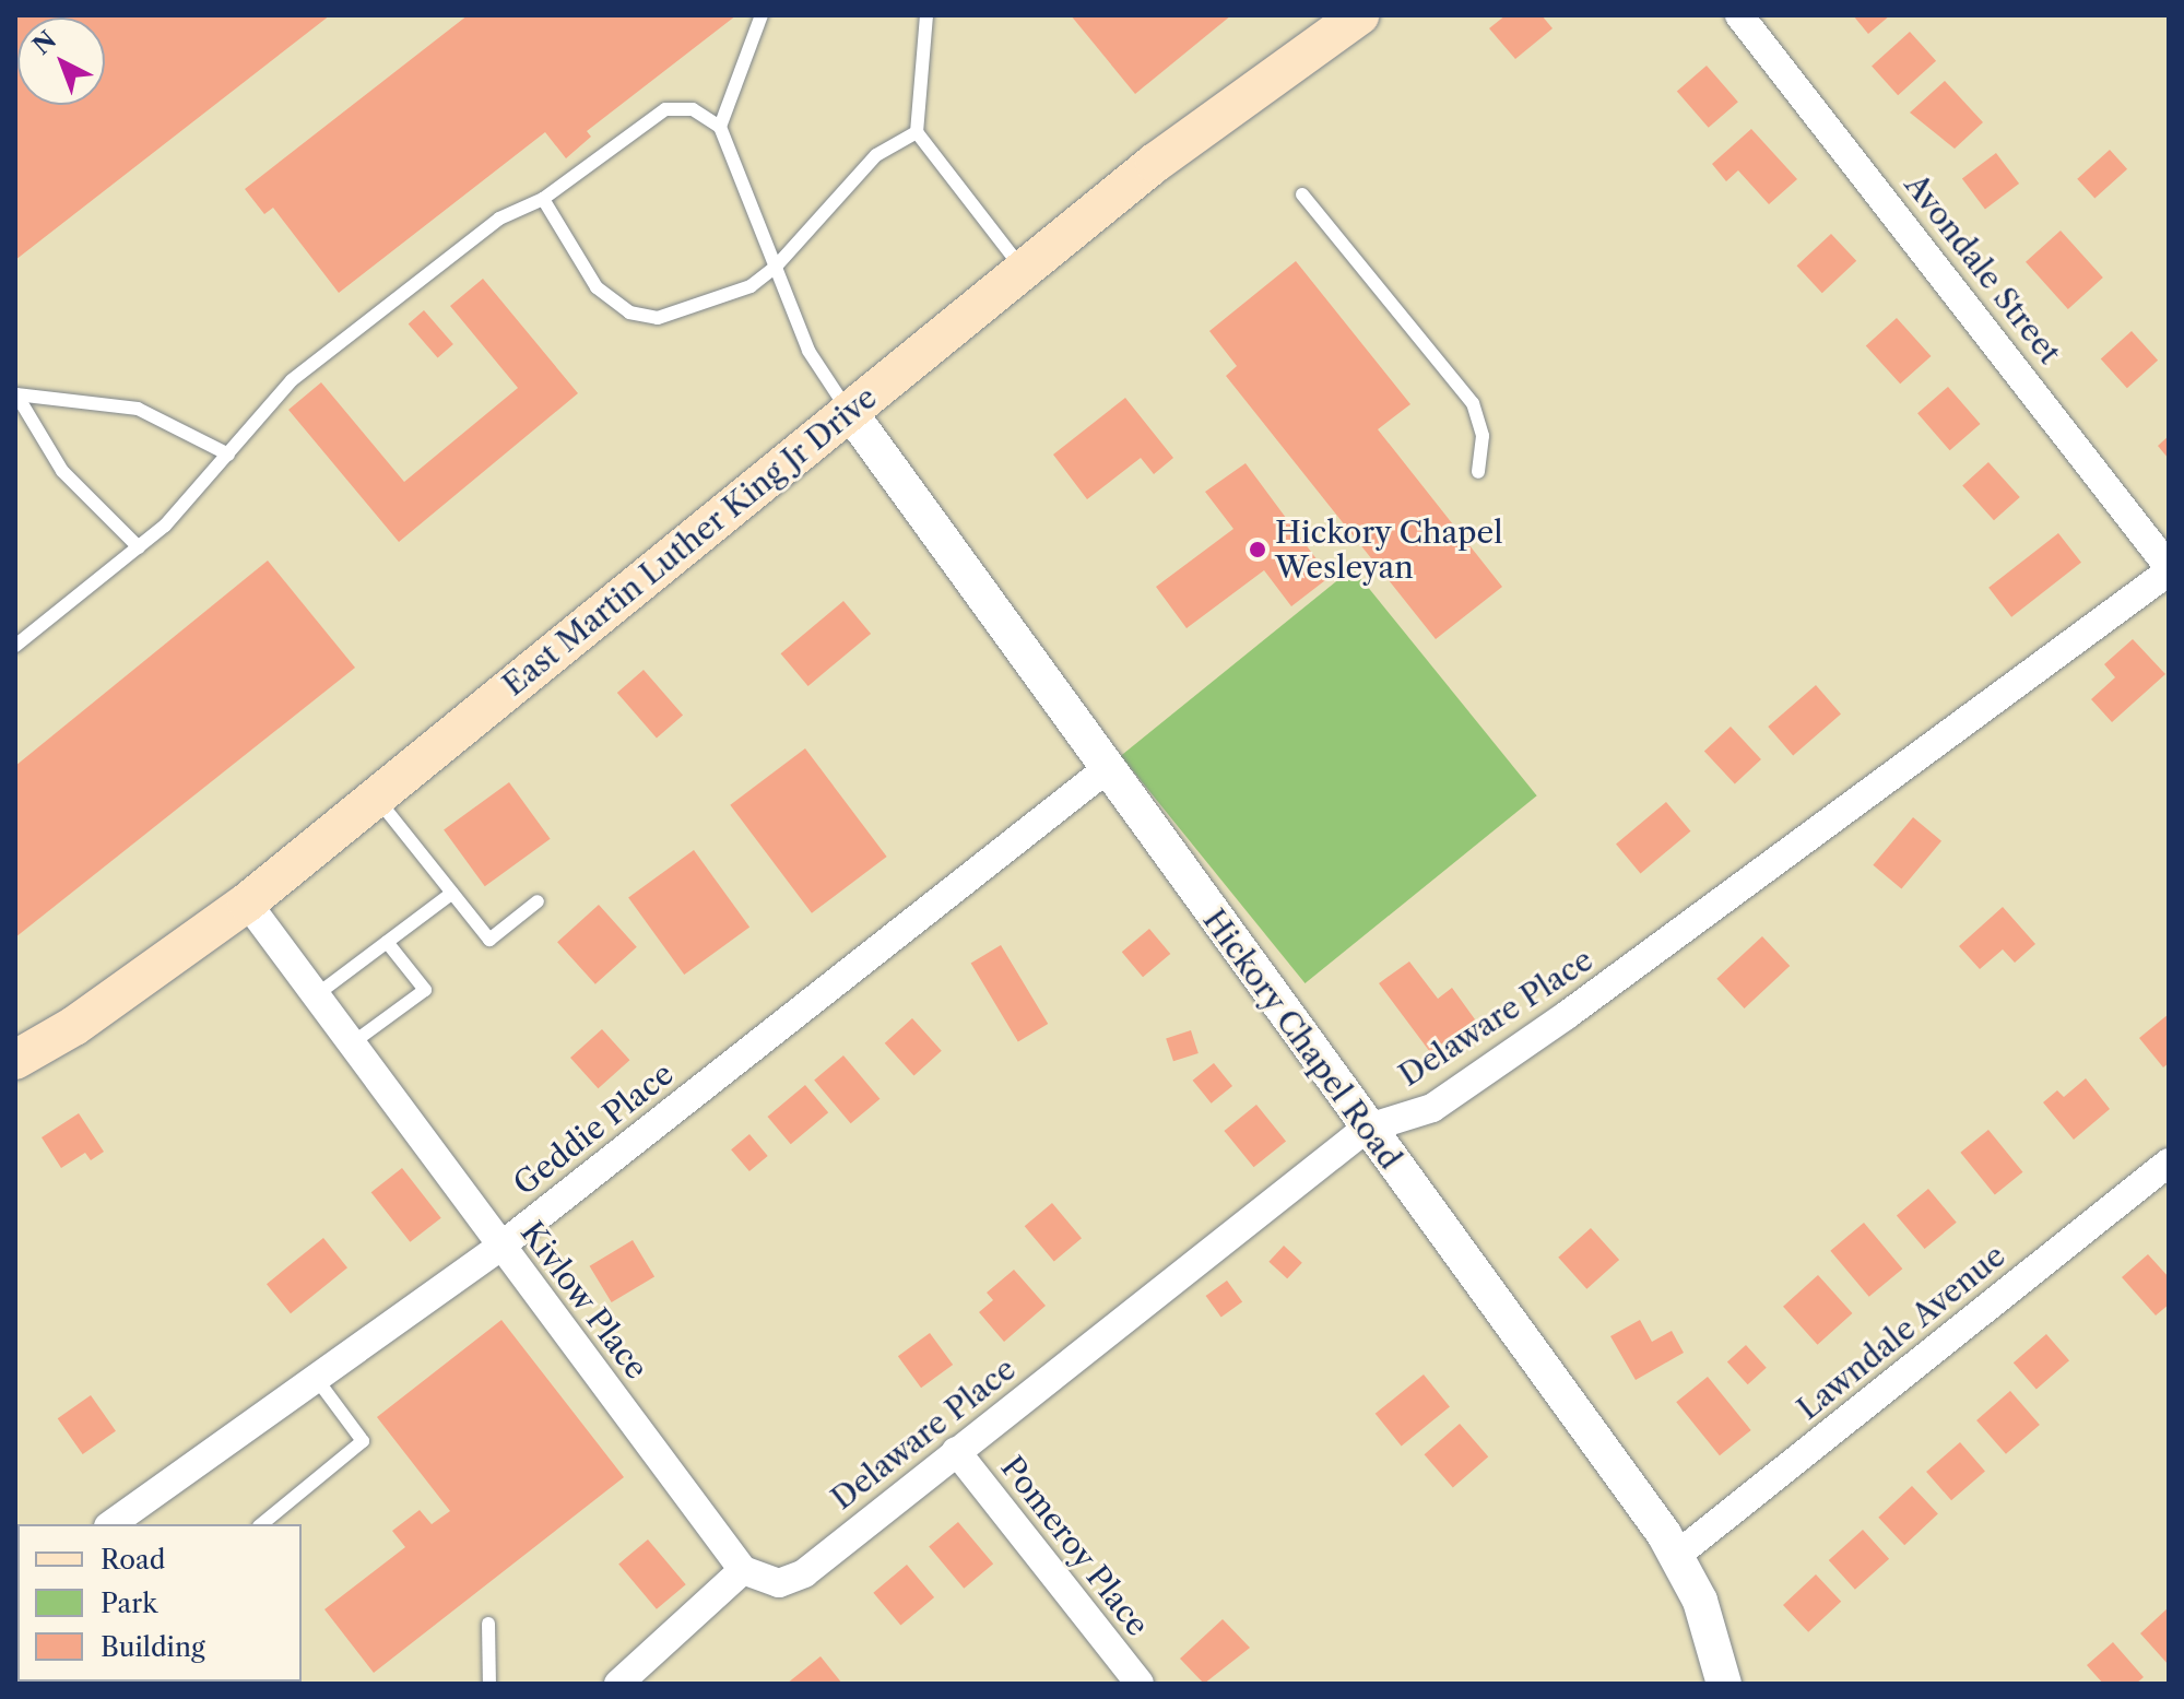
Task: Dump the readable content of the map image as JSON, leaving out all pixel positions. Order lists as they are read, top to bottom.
{
  "streets": {
    "main road": ["East Martin Luther King Jr Drive"],
    "street": [
      "Avondale Street",
      "Delaware Place",
      "Hickory Chapel Road",
      "Geddie Place",
      "Kivlow Place",
      "Lawndale Avenue",
      "Pomeroy Place"
    ]
  },
  "crossings": [
    ["Avondale Street", "Delaware Place"],
    ["East Martin Luther King Jr Drive", "Hickory Chapel Road"],
    ["East Martin Luther King Jr Drive", "Kivlow Place"],
    ["Delaware Place", "Hickory Chapel Road"],
    ["Delaware Place", "Kivlow Place"],
    ["Delaware Place", "Pomeroy Place"],
    ["Hickory Chapel Road", "Geddie Place"],
    ["Hickory Chapel Road", "Lawndale Avenue"],
    ["Geddie Place", "Kivlow Place"]
  ],
  "places": ["Hickory Chapel Wesleyan"],
  "legend": ["Road", "Park", "Building"],
  "north": "top left"
}
